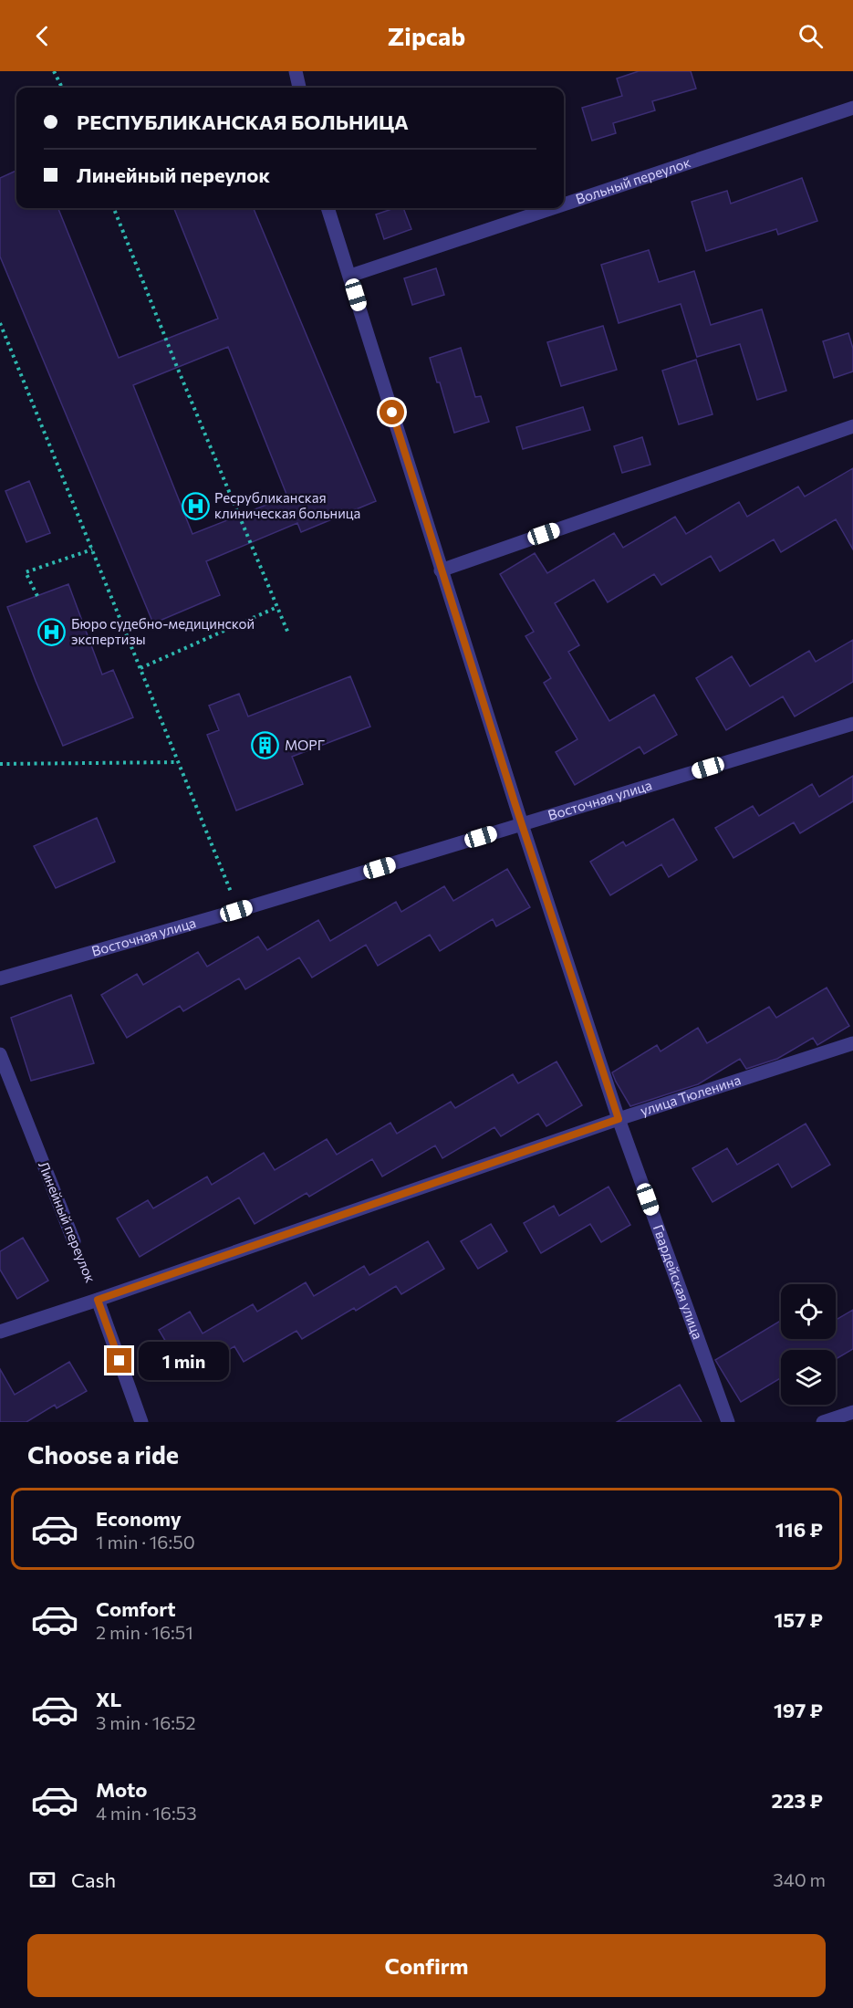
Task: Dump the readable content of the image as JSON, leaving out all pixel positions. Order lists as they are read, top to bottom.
{
  "streets": {
    "street": [
      "Вольный переулок",
      "Восточная улица",
      "улица Тюленина",
      "Линейный переулок",
      "Гвардейская улица"
    ]
  },
  "crossings": [
    ["Вольный переулок", "Гвардейская улица"],
    ["Восточная улица", "Гвардейская улица"],
    ["улица Тюленина", "Линейный переулок"],
    ["улица Тюленина", "Гвардейская улица"]
  ],
  "places": {
    "hospital": ["Ресрубликанская клиническая больница", "Бюро судебно-медицинской экспертизы"],
    "building": ["МОРГ"]
  },
  "page": {
    "header": "Zipcab",
    "banner": ["РЕСПУБЛИКАНСКАЯ БОЛЬНИЦА", "Линейный переулок"],
    "bubble": "1 min",
    "heading": "Choose a ride",
    "list": [
      {
        "name": "Economy",
        "note": "1 min · 16:50",
        "value": "116 ₽"
      },
      {
        "name": "Comfort",
        "note": "2 min · 16:51",
        "value": "157 ₽"
      },
      {
        "name": "XL",
        "note": "3 min · 16:52",
        "value": "197 ₽"
      },
      {
        "name": "Moto",
        "note": "4 min · 16:53",
        "value": "223 ₽"
      }
    ],
    "pay": ["Cash", "340 m"],
    "buttons": "Confirm"
  }
}
